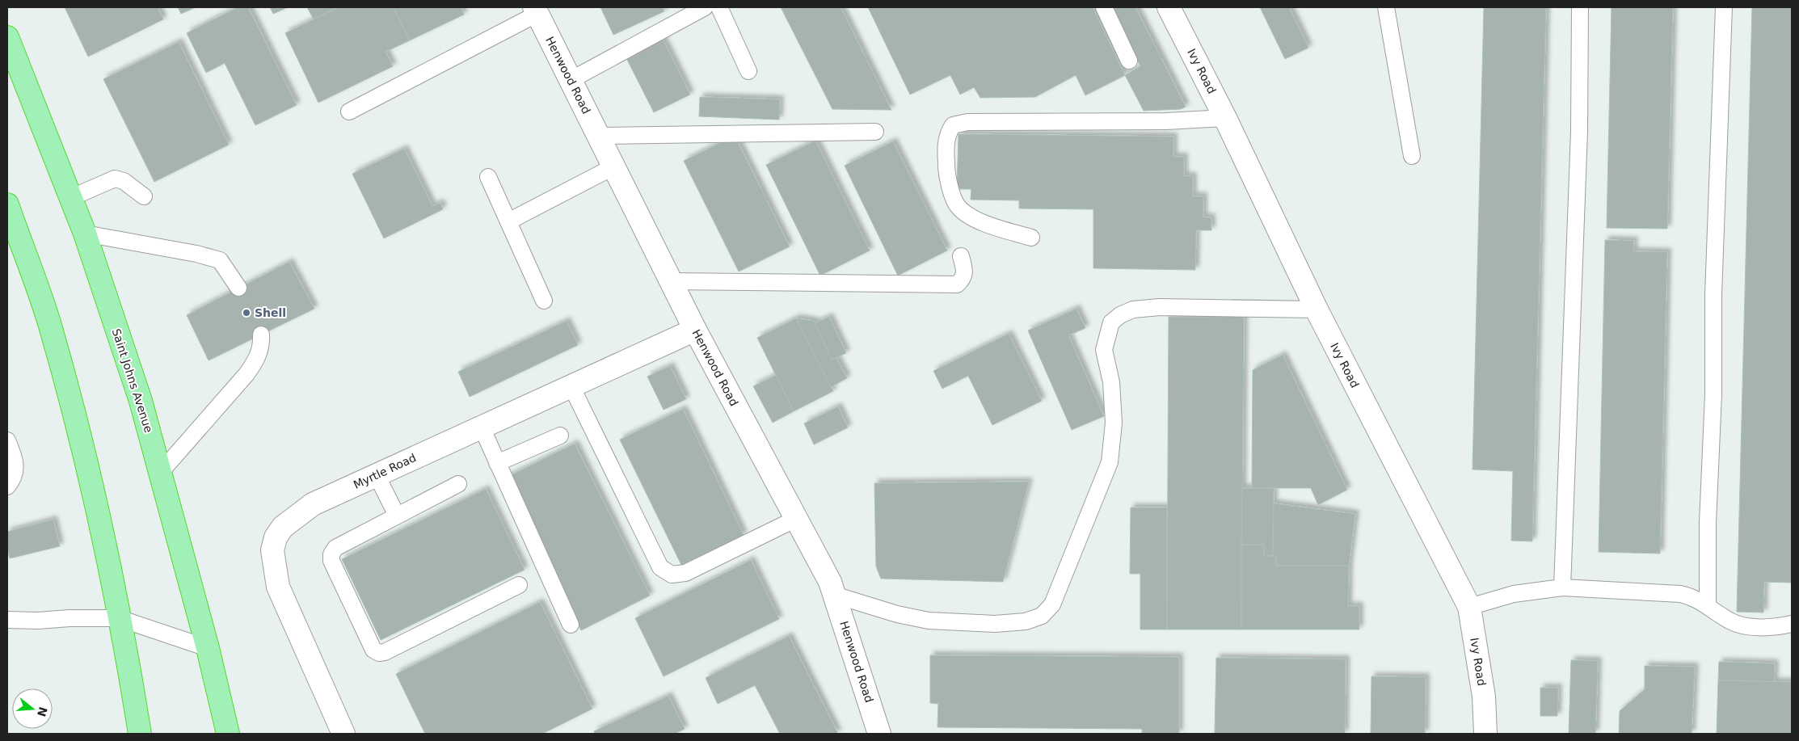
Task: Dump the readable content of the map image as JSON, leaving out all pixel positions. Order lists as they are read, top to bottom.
{
  "streets": {
    "highway": ["Saint Johns Avenue"],
    "street": ["Ivy Road", "Henwood Road", "Myrtle Road"]
  },
  "crossings": [
    ["Henwood Road", "Myrtle Road"]
  ],
  "places": ["Shell"],
  "north": "right"
}
